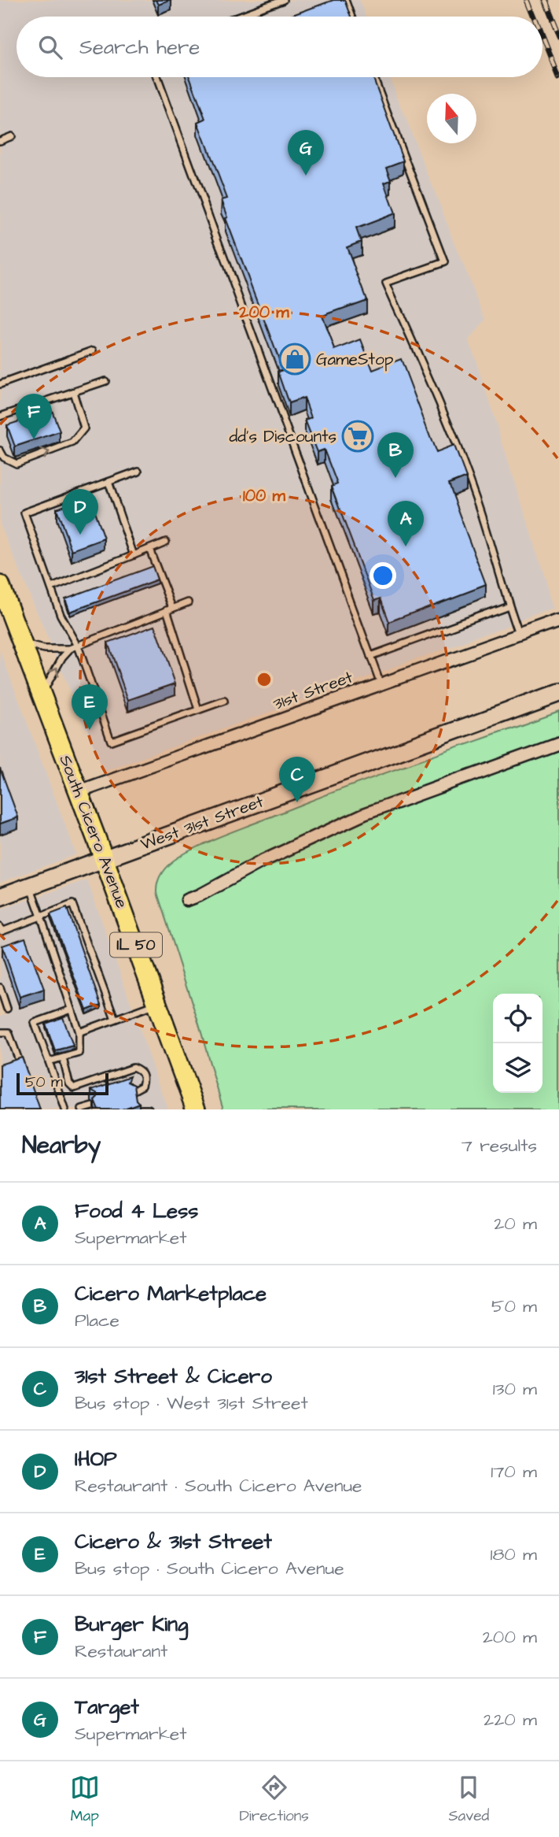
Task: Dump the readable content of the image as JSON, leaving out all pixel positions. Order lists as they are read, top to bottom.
{
  "streets": {
    "main road": ["West 31st Street", "South Cicero Avenue", "IL 50"],
    "street": ["31st Street"]
  },
  "crossings": [
    ["31st Street", "South Cicero Avenue"],
    ["West 31st Street", "South Cicero Avenue"]
  ],
  "places": {
    "shop": ["GameStop"],
    "supermarket": ["dd's Discounts"]
  },
  "scale_bar": "50 m",
  "north": "top",
  "page": {
    "search": "Search here",
    "pins": [
      "G",
      "F",
      "B",
      "D",
      "A",
      "E",
      "C"
    ],
    "scale": "50 m",
    "heading": ["Nearby", "7 results"],
    "list": [
      {
        "mark": "A",
        "name": "Food 4 Less",
        "note": "Supermarket",
        "value": "20 m"
      },
      {
        "mark": "B",
        "name": "Cicero Marketplace",
        "note": "Place",
        "value": "50 m"
      },
      {
        "mark": "C",
        "name": "31st Street & Cicero",
        "note": "Bus stop · West 31st Street",
        "value": "130 m"
      },
      {
        "mark": "D",
        "name": "IHOP",
        "note": "Restaurant · South Cicero Avenue",
        "value": "170 m"
      },
      {
        "mark": "E",
        "name": "Cicero & 31st Street",
        "note": "Bus stop · South Cicero Avenue",
        "value": "180 m"
      },
      {
        "mark": "F",
        "name": "Burger King",
        "note": "Restaurant",
        "value": "200 m"
      },
      {
        "mark": "G",
        "name": "Target",
        "note": "Supermarket",
        "value": "220 m"
      }
    ],
    "nav": ["Map", "Directions", "Saved"]
  },
  "rings": ["200 m", "100 m"]
}
